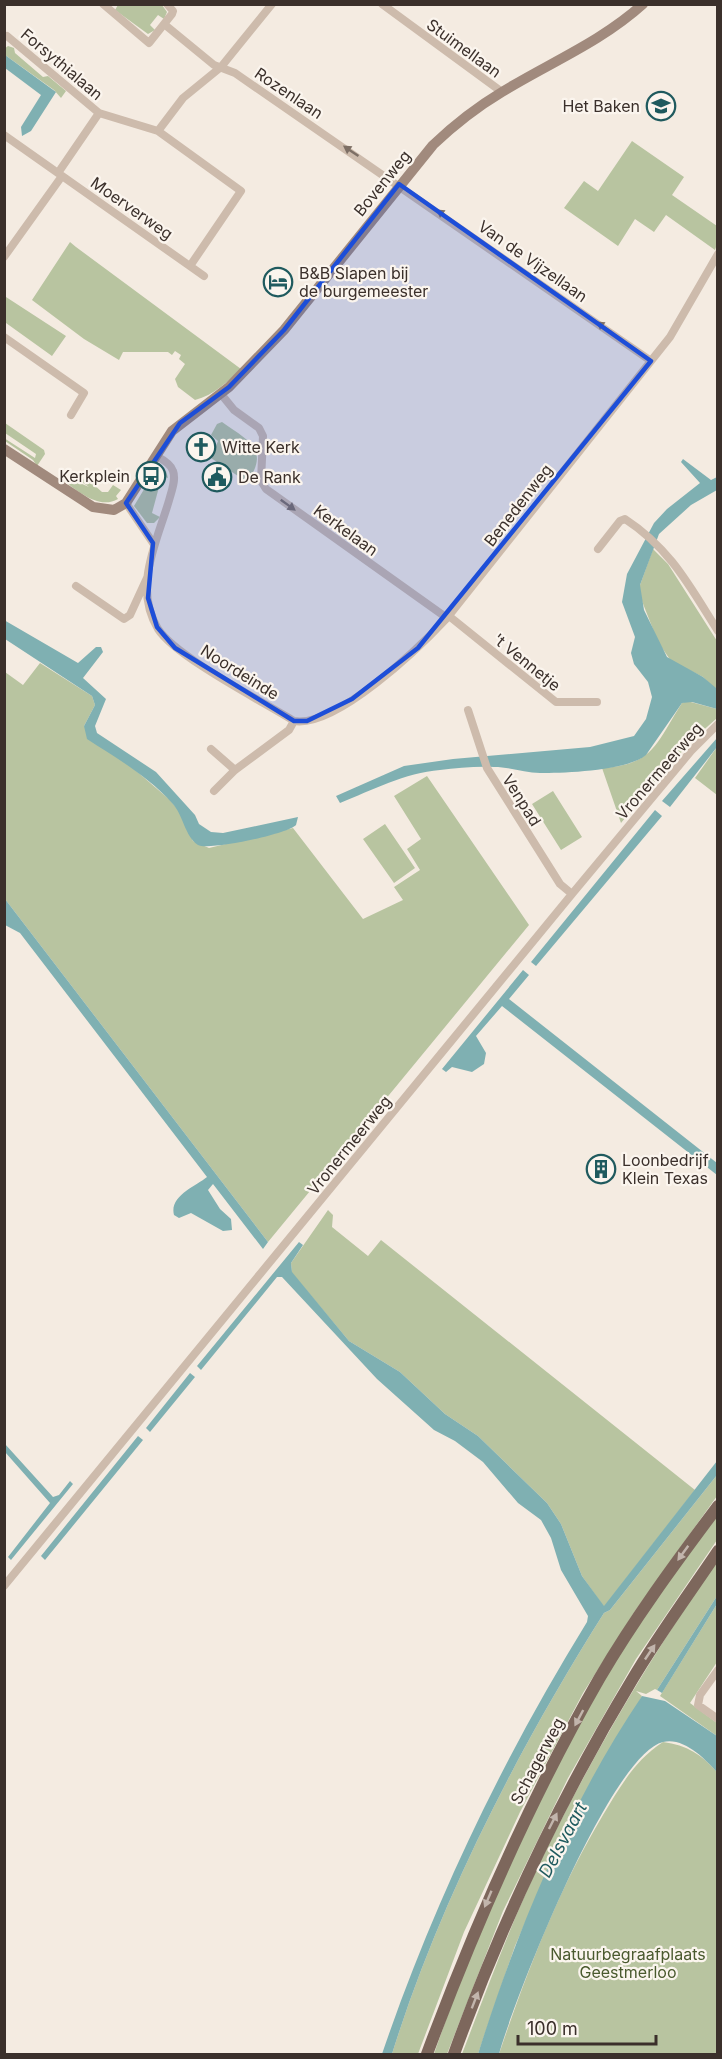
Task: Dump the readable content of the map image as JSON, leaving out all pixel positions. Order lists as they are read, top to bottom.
{
  "streets": {
    "main road": ["Schagerweg"],
    "street": [
      "Stuimellaan",
      "Forsythialaan",
      "Rozenlaan",
      "Bovenweg",
      "Moerverweg",
      "Van de Vijzellaan",
      "Benedenweg",
      "Kerkelaan",
      "'t Vennetje",
      "Noordeinde",
      "Vronermeerweg",
      "Venpad"
    ]
  },
  "crossings": [
    ["Stuimellaan", "Bovenweg"],
    ["Rozenlaan", "Bovenweg"],
    ["Rozenlaan", "Van de Vijzellaan"],
    ["Bovenweg", "Van de Vijzellaan"],
    ["Bovenweg", "Kerkelaan"],
    ["Van de Vijzellaan", "Benedenweg"],
    ["Benedenweg", "Kerkelaan"],
    ["Benedenweg", "'t Vennetje"],
    ["Benedenweg", "Noordeinde"],
    ["Kerkelaan", "'t Vennetje"],
    ["Vronermeerweg", "Venpad"]
  ],
  "one_way": ["Rozenlaan", "Van de Vijzellaan", "Kerkelaan"],
  "water": ["Delsvaart"],
  "parks": ["Natuurbegraafplaats Geestmerloo"],
  "places": {
    "school or university": ["Het Baken"],
    "hotel": ["B&B Slapen bij de burgemeester"],
    "church": ["Witte Kerk"],
    "bus stop": ["Kerkplein"],
    "public building": ["De Rank"],
    "building": ["Loonbedrijf Klein Texas"]
  },
  "scale_bar": "100 m"
}
